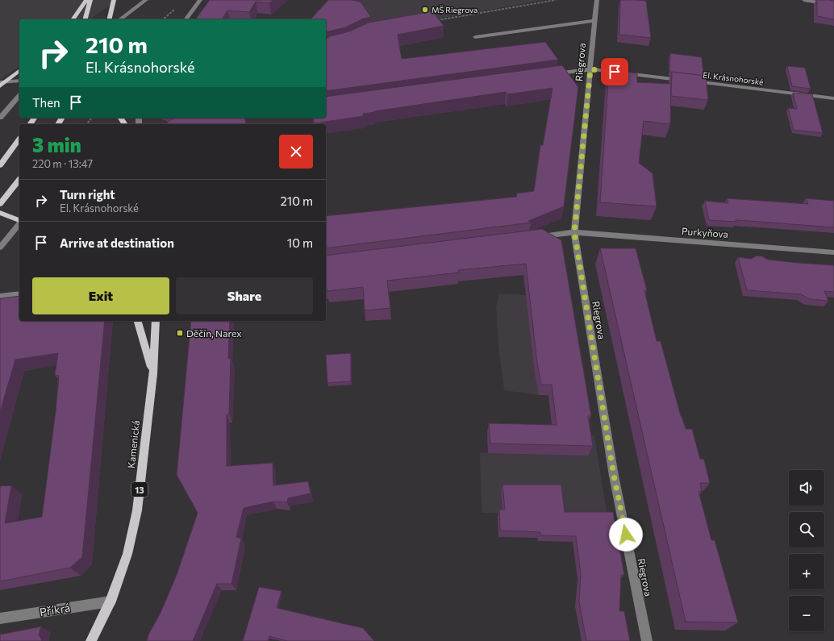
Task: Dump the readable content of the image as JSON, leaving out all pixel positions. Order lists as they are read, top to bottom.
{
  "streets": {
    "main road": ["Kamenická", "13"],
    "street": [
      "Riegrova",
      "El. Krásnohorské",
      "Purkyňova",
      "Příkrá"
    ]
  },
  "crossings": [
    ["Riegrova", "El. Krásnohorské"],
    ["Riegrova", "Purkyňova"],
    ["Kamenická", "13"],
    ["Kamenická", "Příkrá"]
  ],
  "places": {
    "other": ["MŠ Riegrova"],
    "transit": ["Děčín, Narex"]
  },
  "page": {
    "turn": ["210 m", "El. Krásnohorské"],
    "then": "Then",
    "heading": ["3 min", "220 m · 13:47"],
    "list": [
      {
        "name": "Turn right",
        "note": "El. Krásnohorské",
        "value": "210 m"
      },
      {
        "name": "Arrive at destination",
        "value": "10 m"
      }
    ],
    "buttons": ["Exit", "Share"],
    "map_buttons": ["+", "−"]
  }
}
